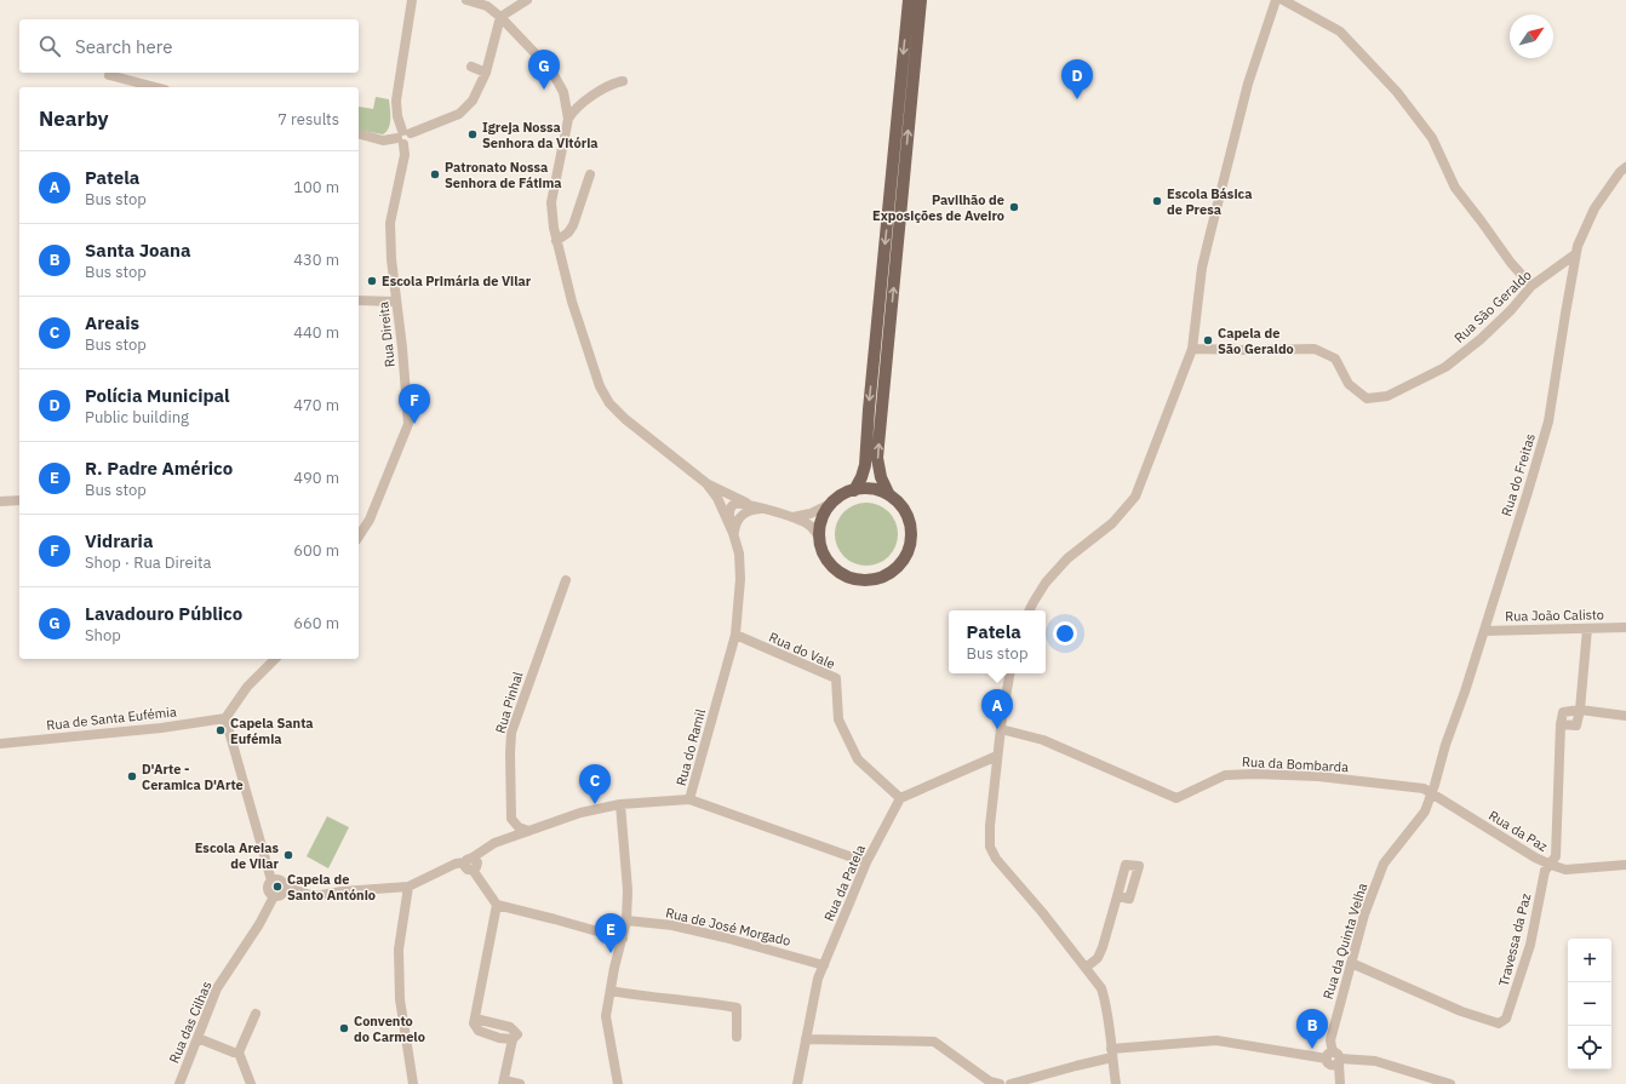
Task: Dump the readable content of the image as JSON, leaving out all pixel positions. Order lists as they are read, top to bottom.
{
  "streets": {
    "street": [
      "Rua São Geraldo",
      "Rua Direita",
      "Rua do Freitas",
      "Rua João Calisto",
      "Rua do Vale",
      "Rua Pinhal",
      "Rua de Santa Eufémia",
      "Rua do Ramil",
      "Rua da Bombarda",
      "Rua da Paz",
      "Rua da Patela",
      "Rua de José Morgado",
      "Travessa da Paz",
      "Rua da Quinta Velha",
      "Rua das Cilhas"
    ]
  },
  "crossings": [
    ["Rua São Geraldo", "Rua do Freitas"],
    ["Rua do Freitas", "Rua João Calisto"],
    ["Rua do Freitas", "Rua da Bombarda"],
    ["Rua do Freitas", "Rua da Paz"],
    ["Rua do Freitas", "Rua da Quinta Velha"],
    ["Rua do Vale", "Rua do Ramil"],
    ["Rua do Vale", "Rua da Patela"],
    ["Rua Pinhal", "Rua do Ramil"],
    ["Rua da Bombarda", "Rua da Paz"],
    ["Rua da Bombarda", "Rua da Quinta Velha"],
    ["Rua da Paz", "Travessa da Paz"],
    ["Rua da Paz", "Rua da Quinta Velha"],
    ["Rua da Patela", "Rua de José Morgado"],
    ["Travessa da Paz", "Rua da Quinta Velha"]
  ],
  "places": [
    "Igreja Nossa Senhora da Vitória",
    "Patronato Nossa Senhora de Fátima",
    "Escola Básica de Presa",
    "Pavilhão de Exposições de Aveiro",
    "Escola Primária de Vilar",
    "Capela de São Geraldo",
    "Capela Santa Eufémia",
    "D'Arte - Ceramica D'Arte",
    "Escola Areias de Vilar",
    "Capela de Santo António",
    "Convento do Carmelo"
  ],
  "north": "top right",
  "page": {
    "search": "Search here",
    "pins": [
      "G",
      "D",
      "F",
      "A",
      "C",
      "E",
      "B"
    ],
    "heading": ["Nearby", "7 results"],
    "list": [
      {
        "mark": "A",
        "name": "Patela",
        "note": "Bus stop",
        "value": "100 m"
      },
      {
        "mark": "B",
        "name": "Santa Joana",
        "note": "Bus stop",
        "value": "430 m"
      },
      {
        "mark": "C",
        "name": "Areais",
        "note": "Bus stop",
        "value": "440 m"
      },
      {
        "mark": "D",
        "name": "Polícia Municipal",
        "note": "Public building",
        "value": "470 m"
      },
      {
        "mark": "E",
        "name": "R. Padre Américo",
        "note": "Bus stop",
        "value": "490 m"
      },
      {
        "mark": "F",
        "name": "Vidraria",
        "note": "Shop · Rua Direita",
        "value": "600 m"
      },
      {
        "mark": "G",
        "name": "Lavadouro Público",
        "note": "Shop",
        "value": "660 m"
      }
    ],
    "popup": ["Patela", "Bus stop"],
    "map_buttons": ["+", "−"]
  }
}
